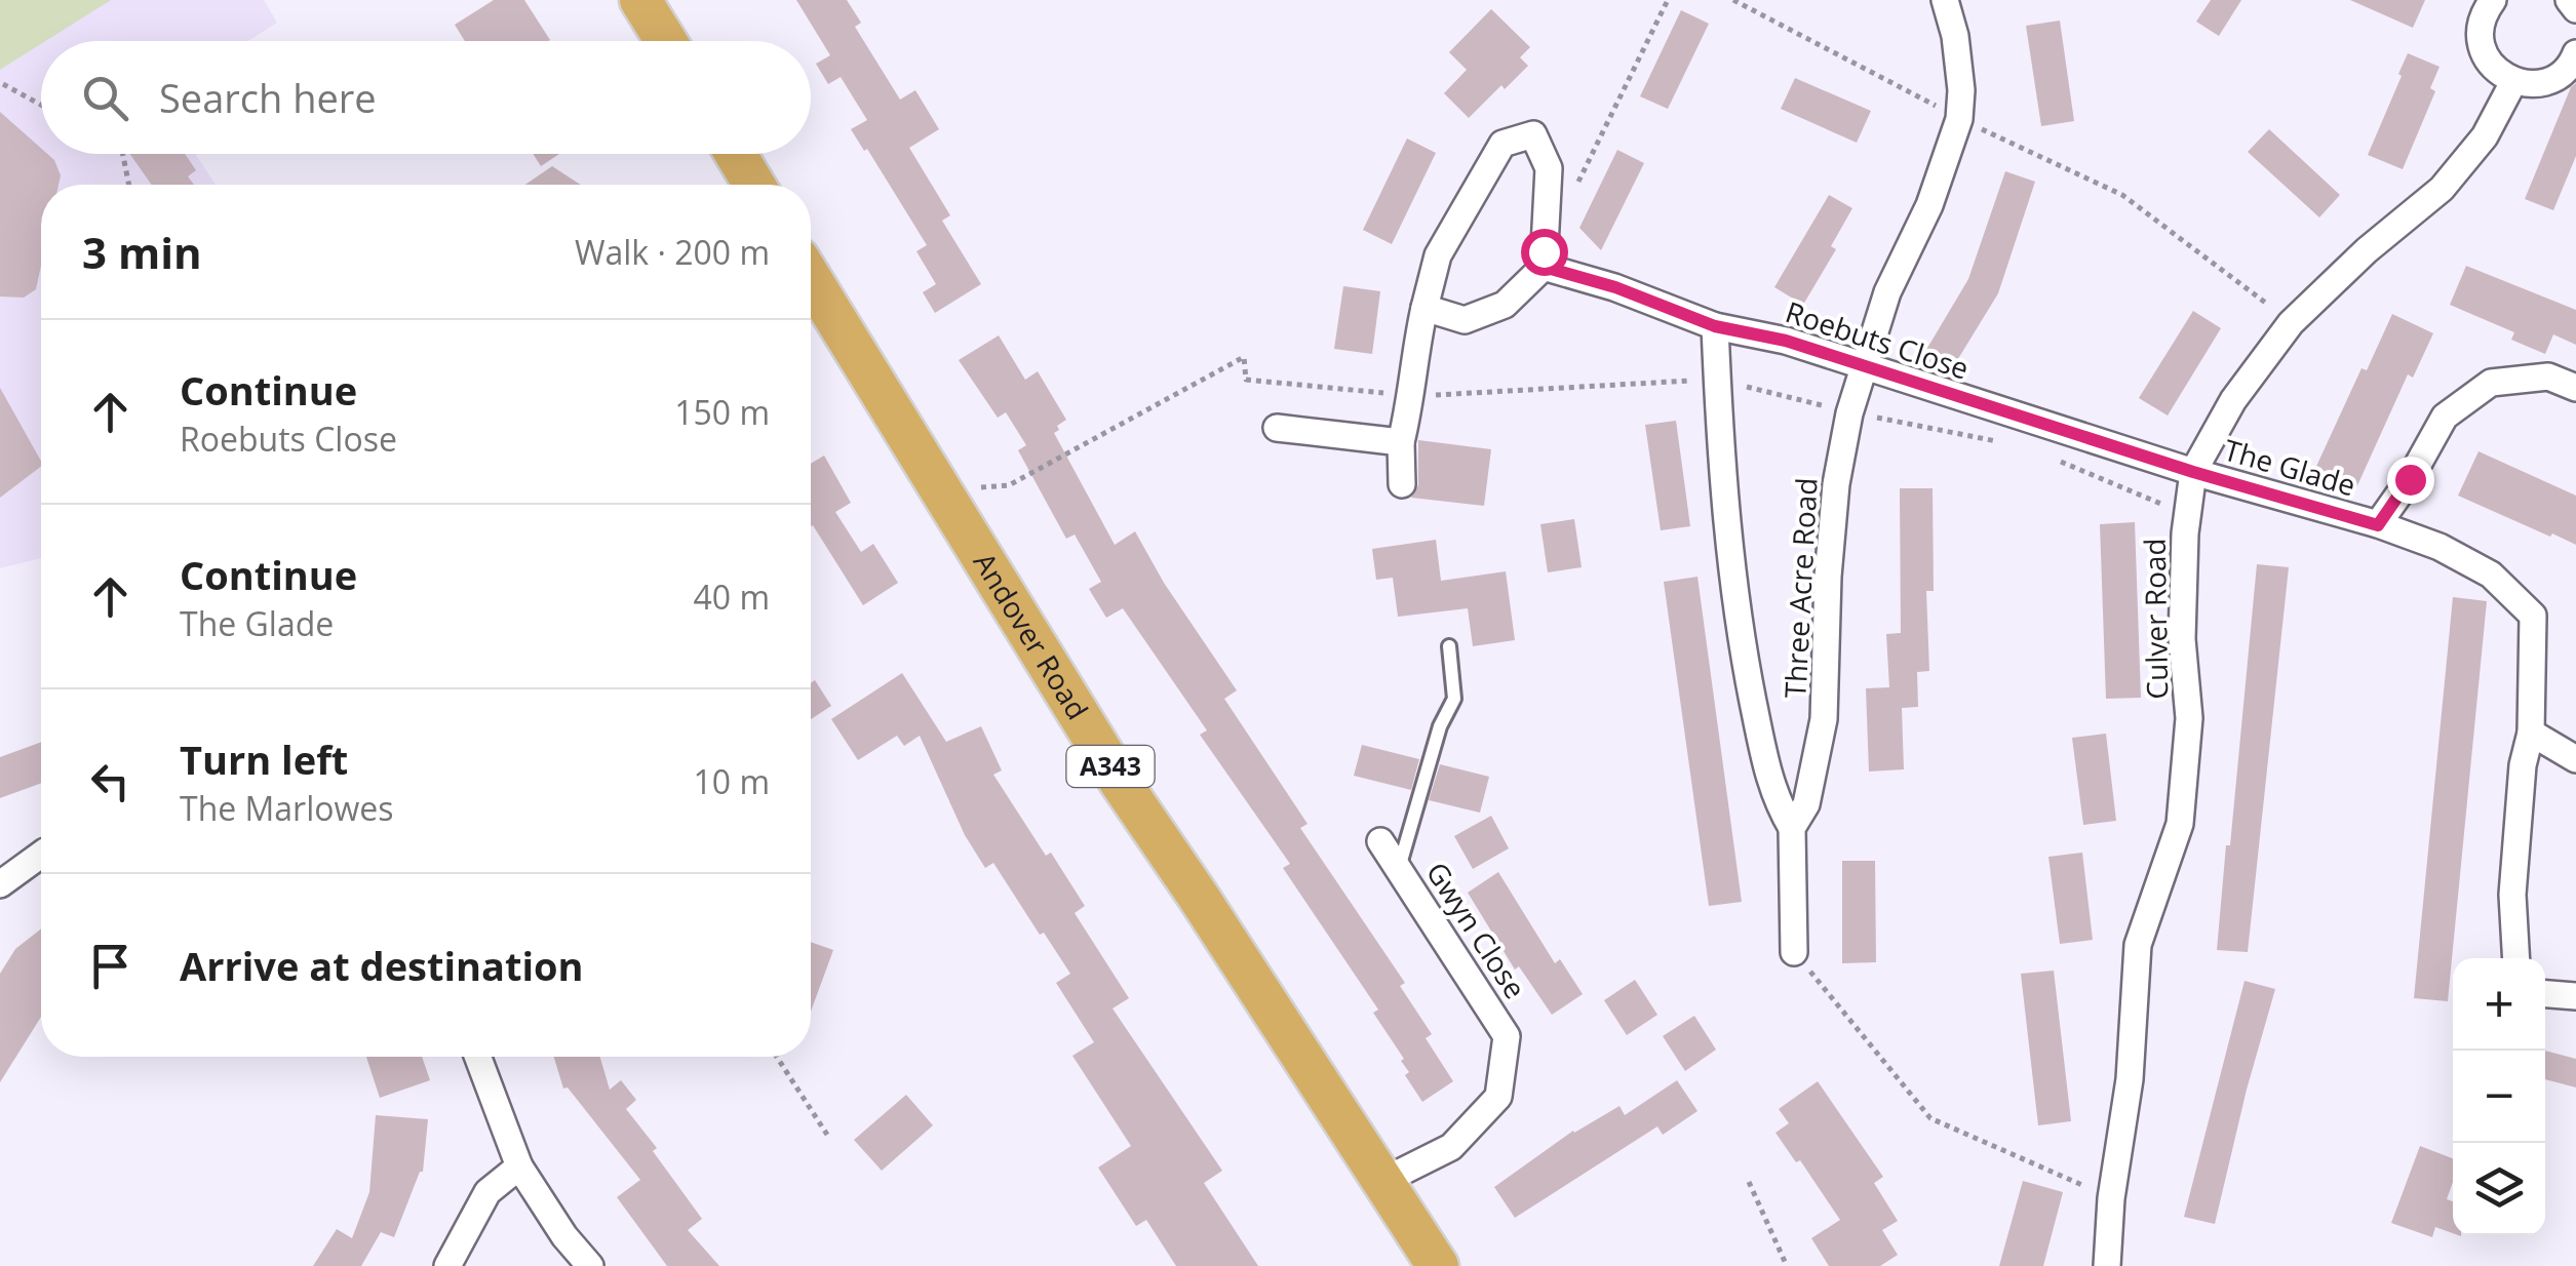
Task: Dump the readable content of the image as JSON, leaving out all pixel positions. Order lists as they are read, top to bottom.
{
  "streets": {
    "main road": ["Andover Road", "A343"],
    "street": [
      "Roebuts Close",
      "The Glade",
      "Three Acre Road",
      "Culver Road",
      "Gwyn Close"
    ]
  },
  "crossings": [
    ["Roebuts Close", "The Glade"],
    ["Roebuts Close", "Three Acre Road"],
    ["Roebuts Close", "Culver Road"],
    ["The Glade", "Culver Road"],
    ["Andover Road", "Gwyn Close"]
  ],
  "page": {
    "search": "Search here",
    "heading": ["3 min", "Walk · 200 m"],
    "list": [
      ["Continue", "Roebuts Close", "150 m"],
      ["Continue", "The Glade", "40 m"],
      ["Turn left", "The Marlowes", "10 m"],
      "Arrive at destination"
    ],
    "map_buttons": ["+", "−"]
  }
}
